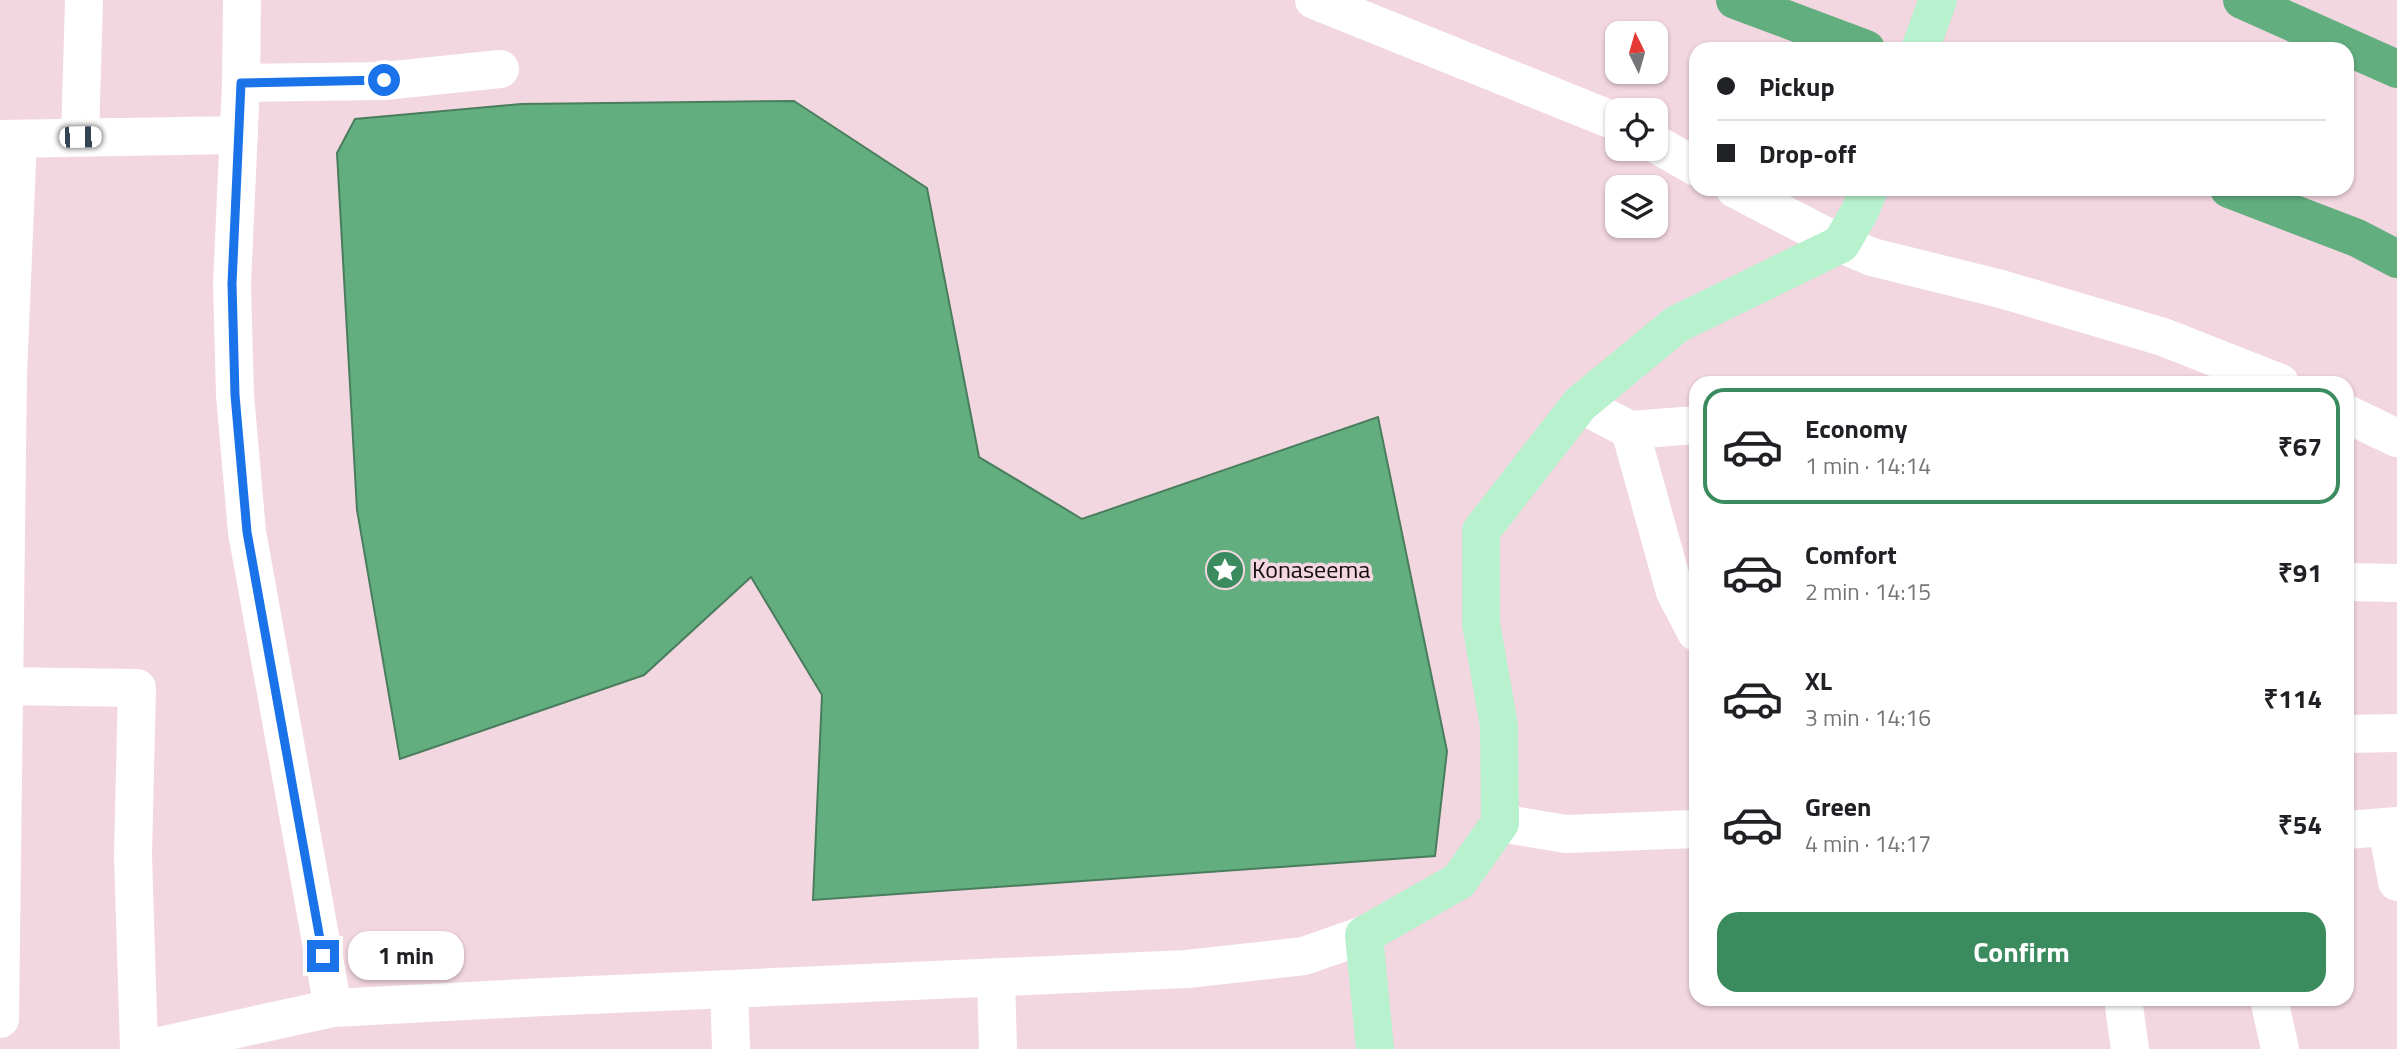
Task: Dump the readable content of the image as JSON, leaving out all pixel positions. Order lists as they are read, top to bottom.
{
  "places": {
    "place": ["Konaseema"]
  },
  "north": "top",
  "page": {
    "banner": ["Pickup", "Drop-off"],
    "list": [
      {
        "name": "Economy",
        "note": "1 min · 14:14",
        "value": "₹67"
      },
      {
        "name": "Comfort",
        "note": "2 min · 14:15",
        "value": "₹91"
      },
      {
        "name": "XL",
        "note": "3 min · 14:16",
        "value": "₹114"
      },
      {
        "name": "Green",
        "note": "4 min · 14:17",
        "value": "₹54"
      }
    ],
    "buttons": "Confirm",
    "bubble": "1 min"
  }
}
